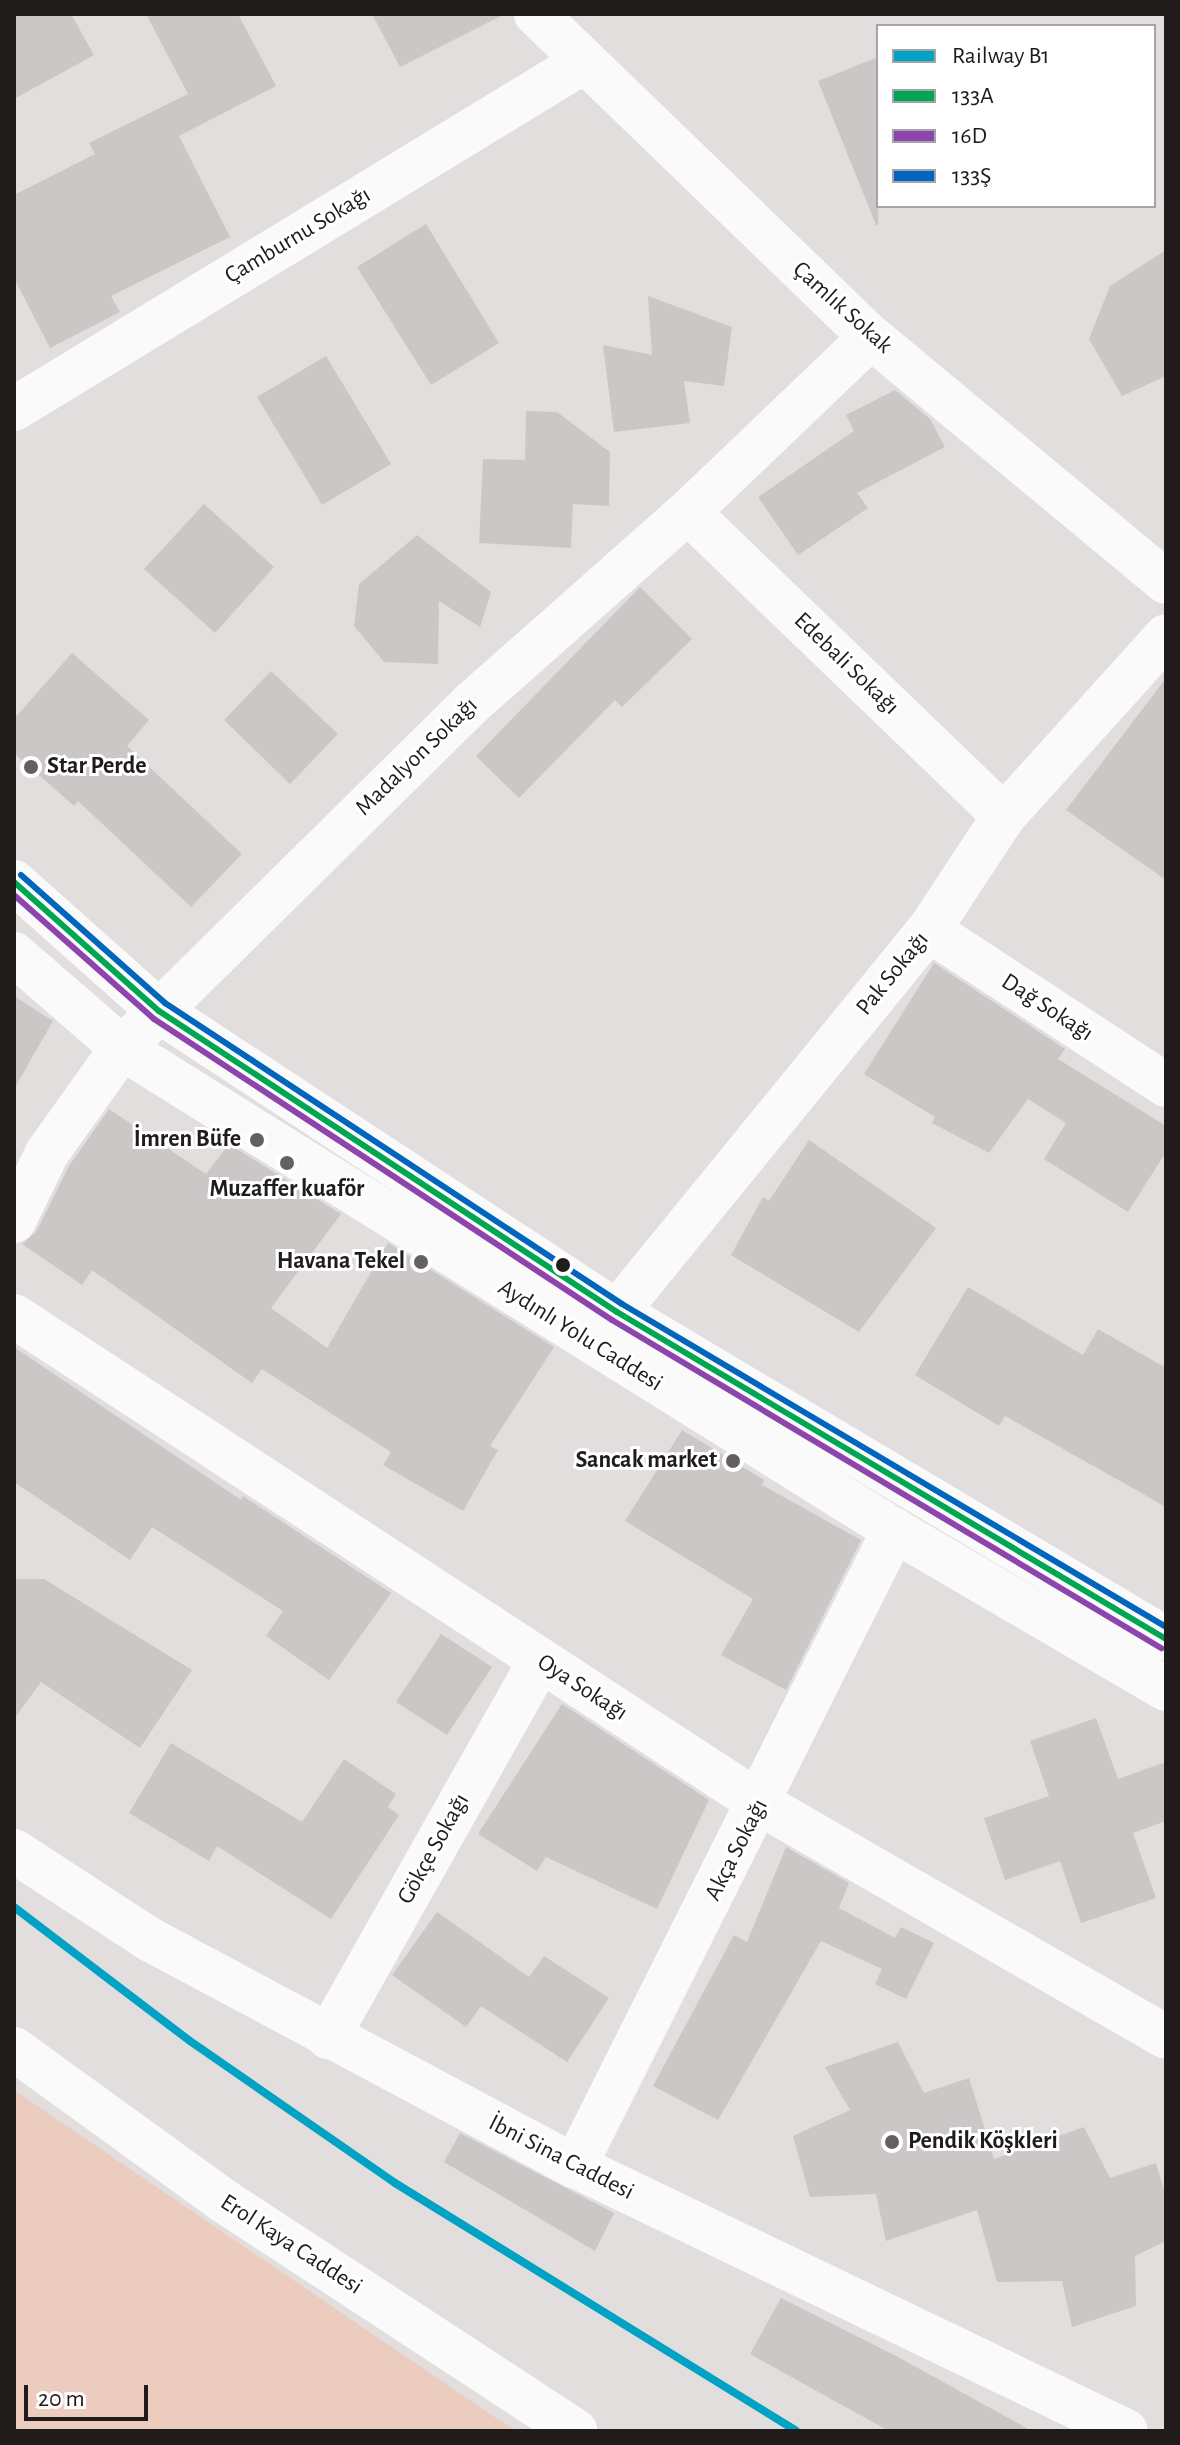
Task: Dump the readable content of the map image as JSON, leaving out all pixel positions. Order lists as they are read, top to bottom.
{
  "streets": {
    "street": [
      "Çamburnu Sokağı",
      "Çamlık Sokak",
      "Edebali Sokağı",
      "Madalyon Sokağı",
      "Pak Sokağı",
      "Dağ Sokağı",
      "Aydınlı Yolu Caddesi",
      "Oya Sokağı",
      "Gökçe Sokağı",
      "Akça Sokağı",
      "İbni Sina Caddesi",
      "Erol Kaya Caddesi"
    ]
  },
  "crossings": [
    ["Çamburnu Sokağı", "Çamlık Sokak"],
    ["Çamlık Sokak", "Madalyon Sokağı"],
    ["Edebali Sokağı", "Madalyon Sokağı"],
    ["Edebali Sokağı", "Pak Sokağı"],
    ["Madalyon Sokağı", "Aydınlı Yolu Caddesi"],
    ["Pak Sokağı", "Dağ Sokağı"],
    ["Aydınlı Yolu Caddesi", "Akça Sokağı"],
    ["Oya Sokağı", "Gökçe Sokağı"],
    ["Oya Sokağı", "Akça Sokağı"],
    ["Gökçe Sokağı", "İbni Sina Caddesi"],
    ["Akça Sokağı", "İbni Sina Caddesi"]
  ],
  "places": [
    "Star Perde",
    "İmren Büfe",
    "Muzaffer kuaför",
    "Havana Tekel",
    "Sancak market",
    "Pendik Köşkleri"
  ],
  "lines": [
    "transit line 133Ş",
    "transit line 133A",
    "transit line 16D",
    "rail line B1"
  ],
  "legend": [
    "Railway B1",
    "133A",
    "16D",
    "133Ş"
  ],
  "scale_bar": "20 m"
}
